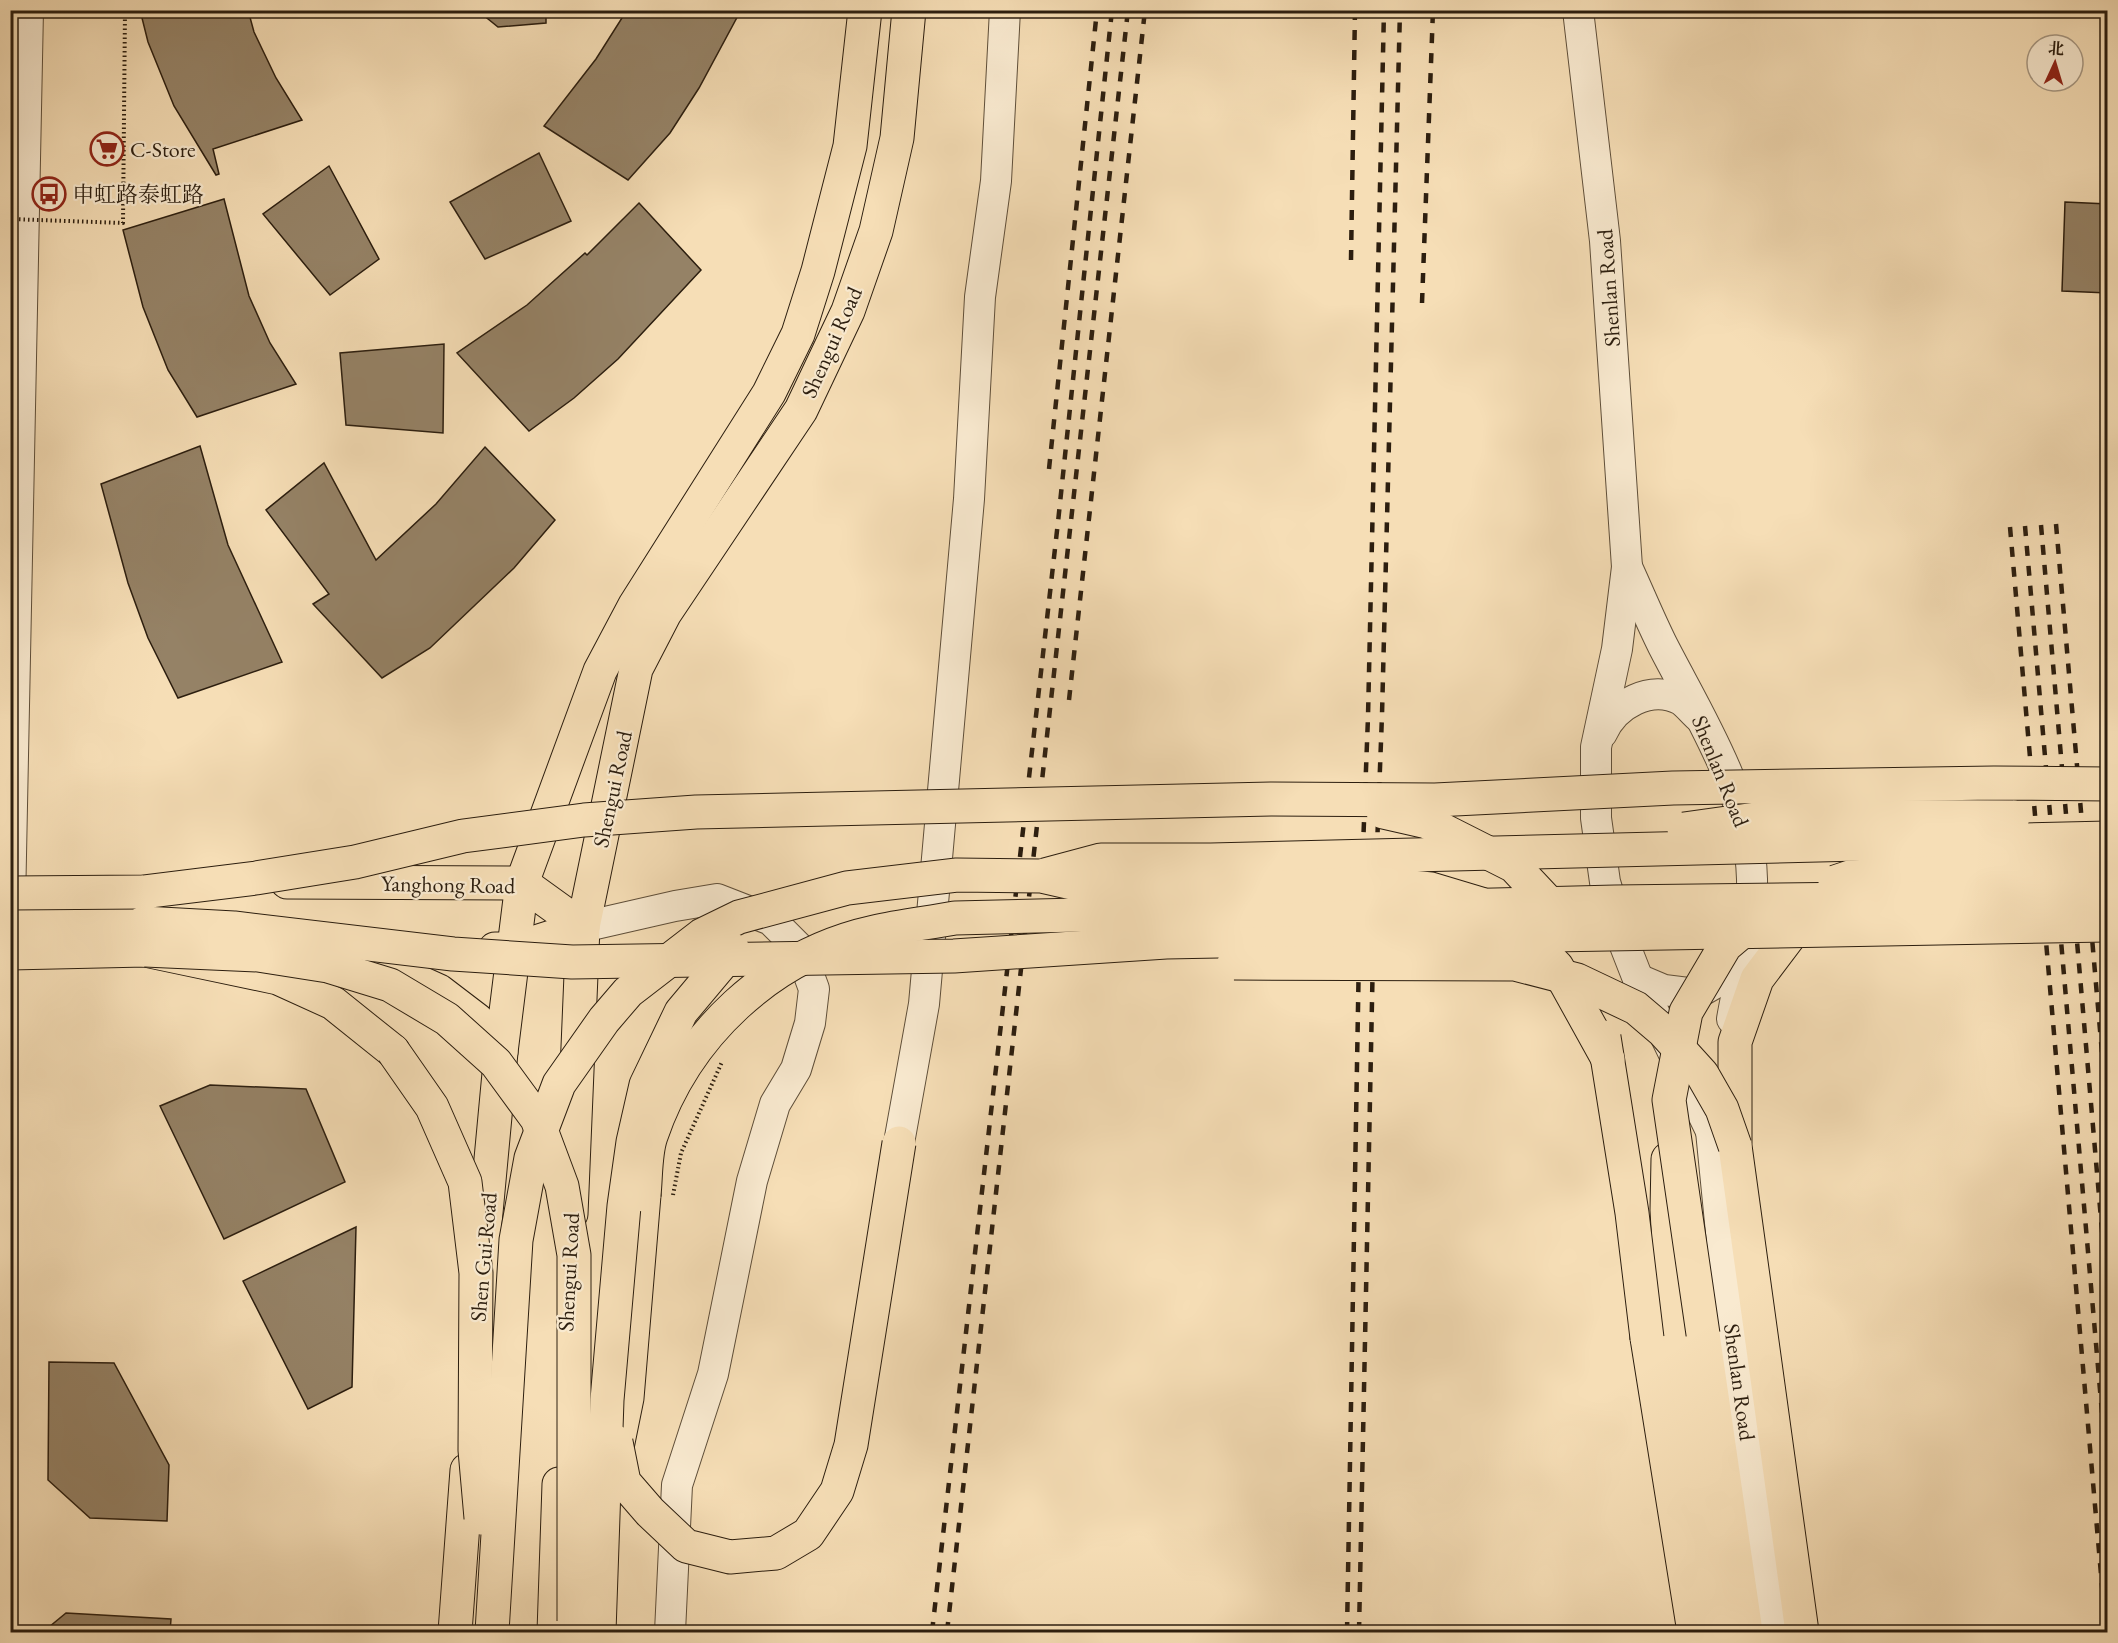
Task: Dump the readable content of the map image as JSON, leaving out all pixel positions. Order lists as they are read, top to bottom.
{
  "streets": {
    "main road": ["Shengui Road", "Yanghong Road", "Shen Gui Road"],
    "street": ["Shenlan Road"]
  },
  "crossings": [
    ["Shengui Road", "Yanghong Road"],
    ["Shengui Road", "Shen Gui Road"],
    ["Yanghong Road", "Shen Gui Road"]
  ],
  "places": {
    "supermarket": ["C-Store"],
    "bus stop": ["申虹路泰虹路"]
  },
  "north": "top"
}
